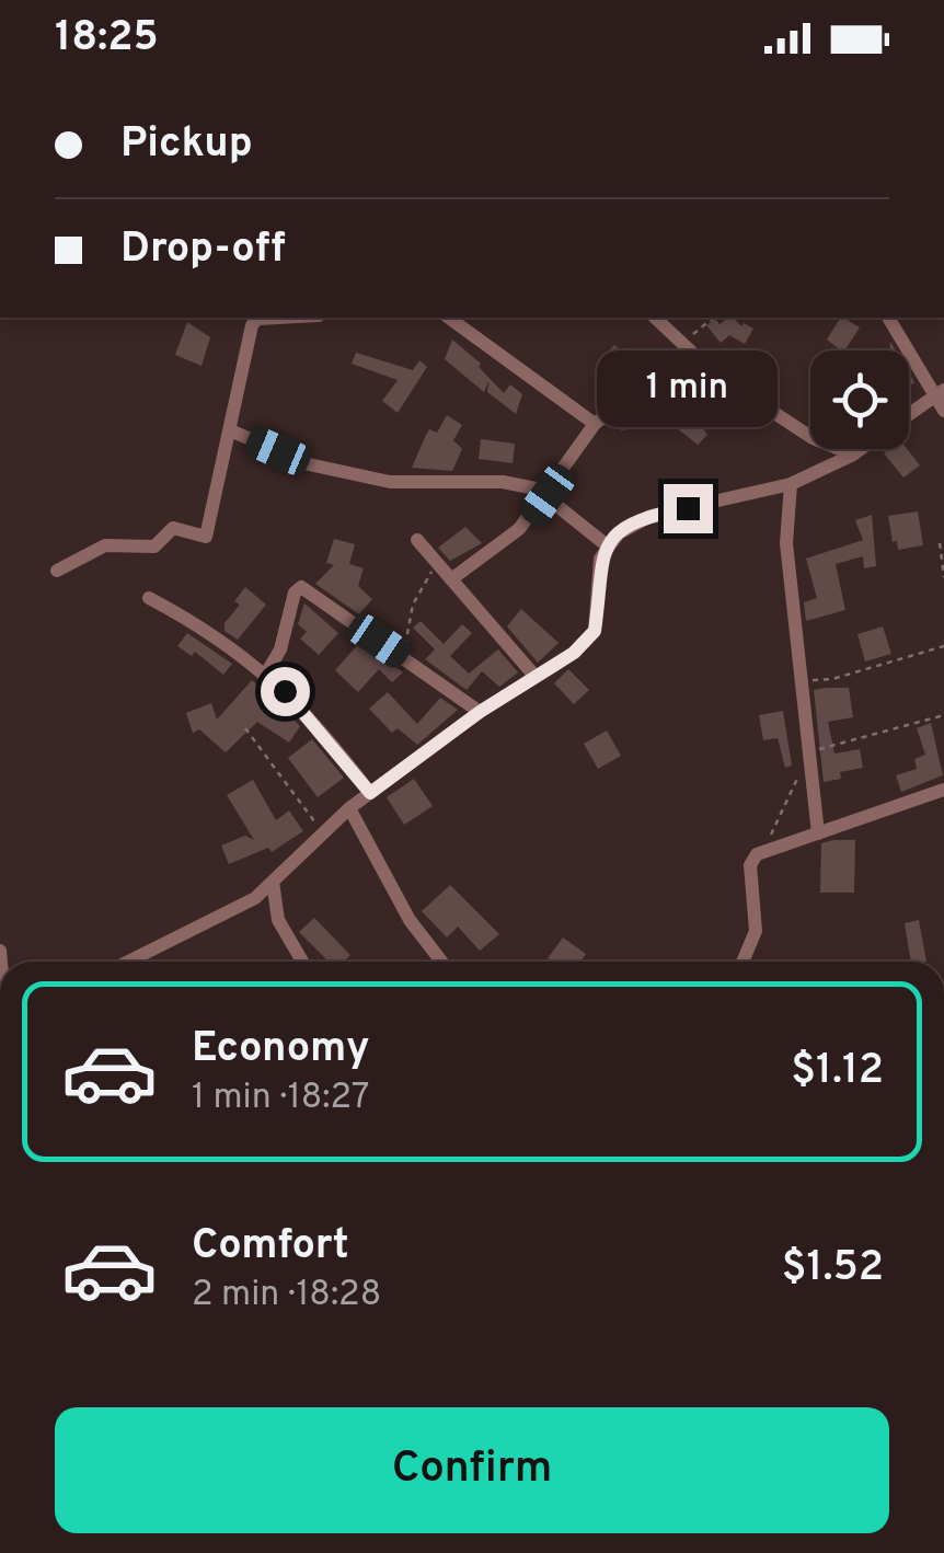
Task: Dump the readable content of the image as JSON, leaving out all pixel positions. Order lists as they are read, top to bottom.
{
  "page": {
    "status": "18:25",
    "banner": ["Pickup", "Drop-off"],
    "bubble": "1 min",
    "list": [
      {
        "name": "Economy",
        "note": "1 min · 18:27",
        "value": "$1.12"
      },
      {
        "name": "Comfort",
        "note": "2 min · 18:28",
        "value": "$1.52"
      }
    ],
    "buttons": "Confirm"
  }
}
